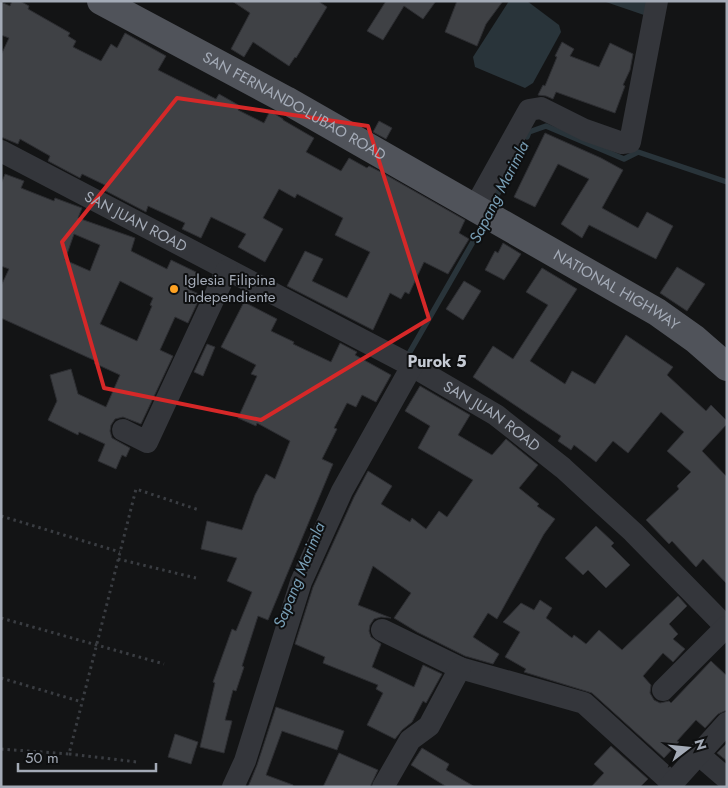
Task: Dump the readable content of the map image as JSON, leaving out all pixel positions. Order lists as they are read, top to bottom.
{
  "streets": {
    "main road": ["SAN FERNANDO-LUBAO ROAD", "NATIONAL HIGHWAY"],
    "street": ["SAN JUAN ROAD"]
  },
  "crossings": [
    ["SAN FERNANDO-LUBAO ROAD", "NATIONAL HIGHWAY"]
  ],
  "districts": ["Purok 5"],
  "water": ["Sapang Marimla"],
  "places": ["Iglesia Filipina Independiente"],
  "scale_bar": "50 m",
  "north": "right"
}
